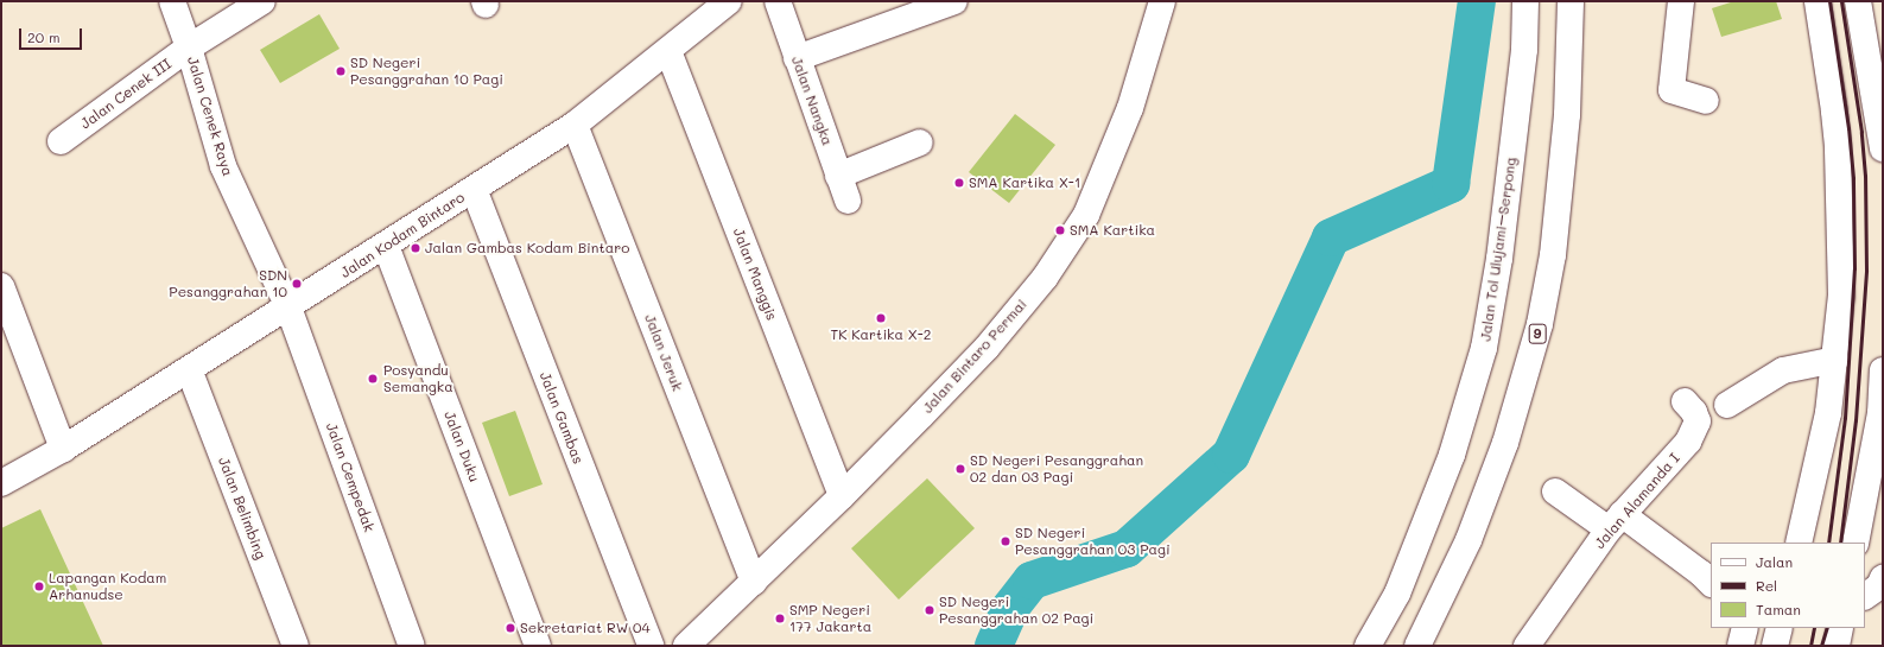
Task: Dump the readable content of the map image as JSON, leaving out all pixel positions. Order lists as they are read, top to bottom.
{
  "streets": {
    "main road": [
      "Jalan Cenek III",
      "Jalan Nangka",
      "Jalan Cenek Raya",
      "Jalan Kodam Bintaro",
      "Jalan Tol Ulujami–Serpong",
      "Jalan Manggis",
      "9",
      "Jalan Jeruk",
      "Jalan Bintaro Permai",
      "Jalan Gambas",
      "Jalan Duku",
      "Jalan Cempedak",
      "Jalan Alamanda I",
      "Jalan Belimbing"
    ]
  },
  "crossings": [
    ["Jalan Cenek III", "Jalan Cenek Raya"],
    ["Jalan Cenek Raya", "Jalan Kodam Bintaro"],
    ["Jalan Cenek Raya", "Jalan Cempedak"],
    ["Jalan Kodam Bintaro", "Jalan Manggis"],
    ["Jalan Kodam Bintaro", "Jalan Jeruk"],
    ["Jalan Kodam Bintaro", "Jalan Gambas"],
    ["Jalan Kodam Bintaro", "Jalan Duku"],
    ["Jalan Kodam Bintaro", "Jalan Cempedak"],
    ["Jalan Kodam Bintaro", "Jalan Belimbing"],
    ["Jalan Manggis", "Jalan Bintaro Permai"],
    ["Jalan Jeruk", "Jalan Bintaro Permai"]
  ],
  "places": [
    "SD Negeri Pesanggrahan 10 Pagi",
    "SMA Kartika X-1",
    "SMA Kartika",
    "Jalan Gambas Kodam Bintaro",
    "SDN Pesanggrahan 10",
    "TK Kartika X-2",
    "Posyandu Semangka",
    "SD Negeri Pesanggrahan 02 dan 03 Pagi",
    "SD Negeri Pesanggrahan 03 Pagi",
    "Lapangan Kodam Arhanudse",
    "SD Negeri Pesanggrahan 02 Pagi",
    "SMP Negeri 177 Jakarta",
    "Sekretariat RW 04"
  ],
  "legend": ["Jalan", "Rel", "Taman"],
  "scale_bar": "20 m"
}
